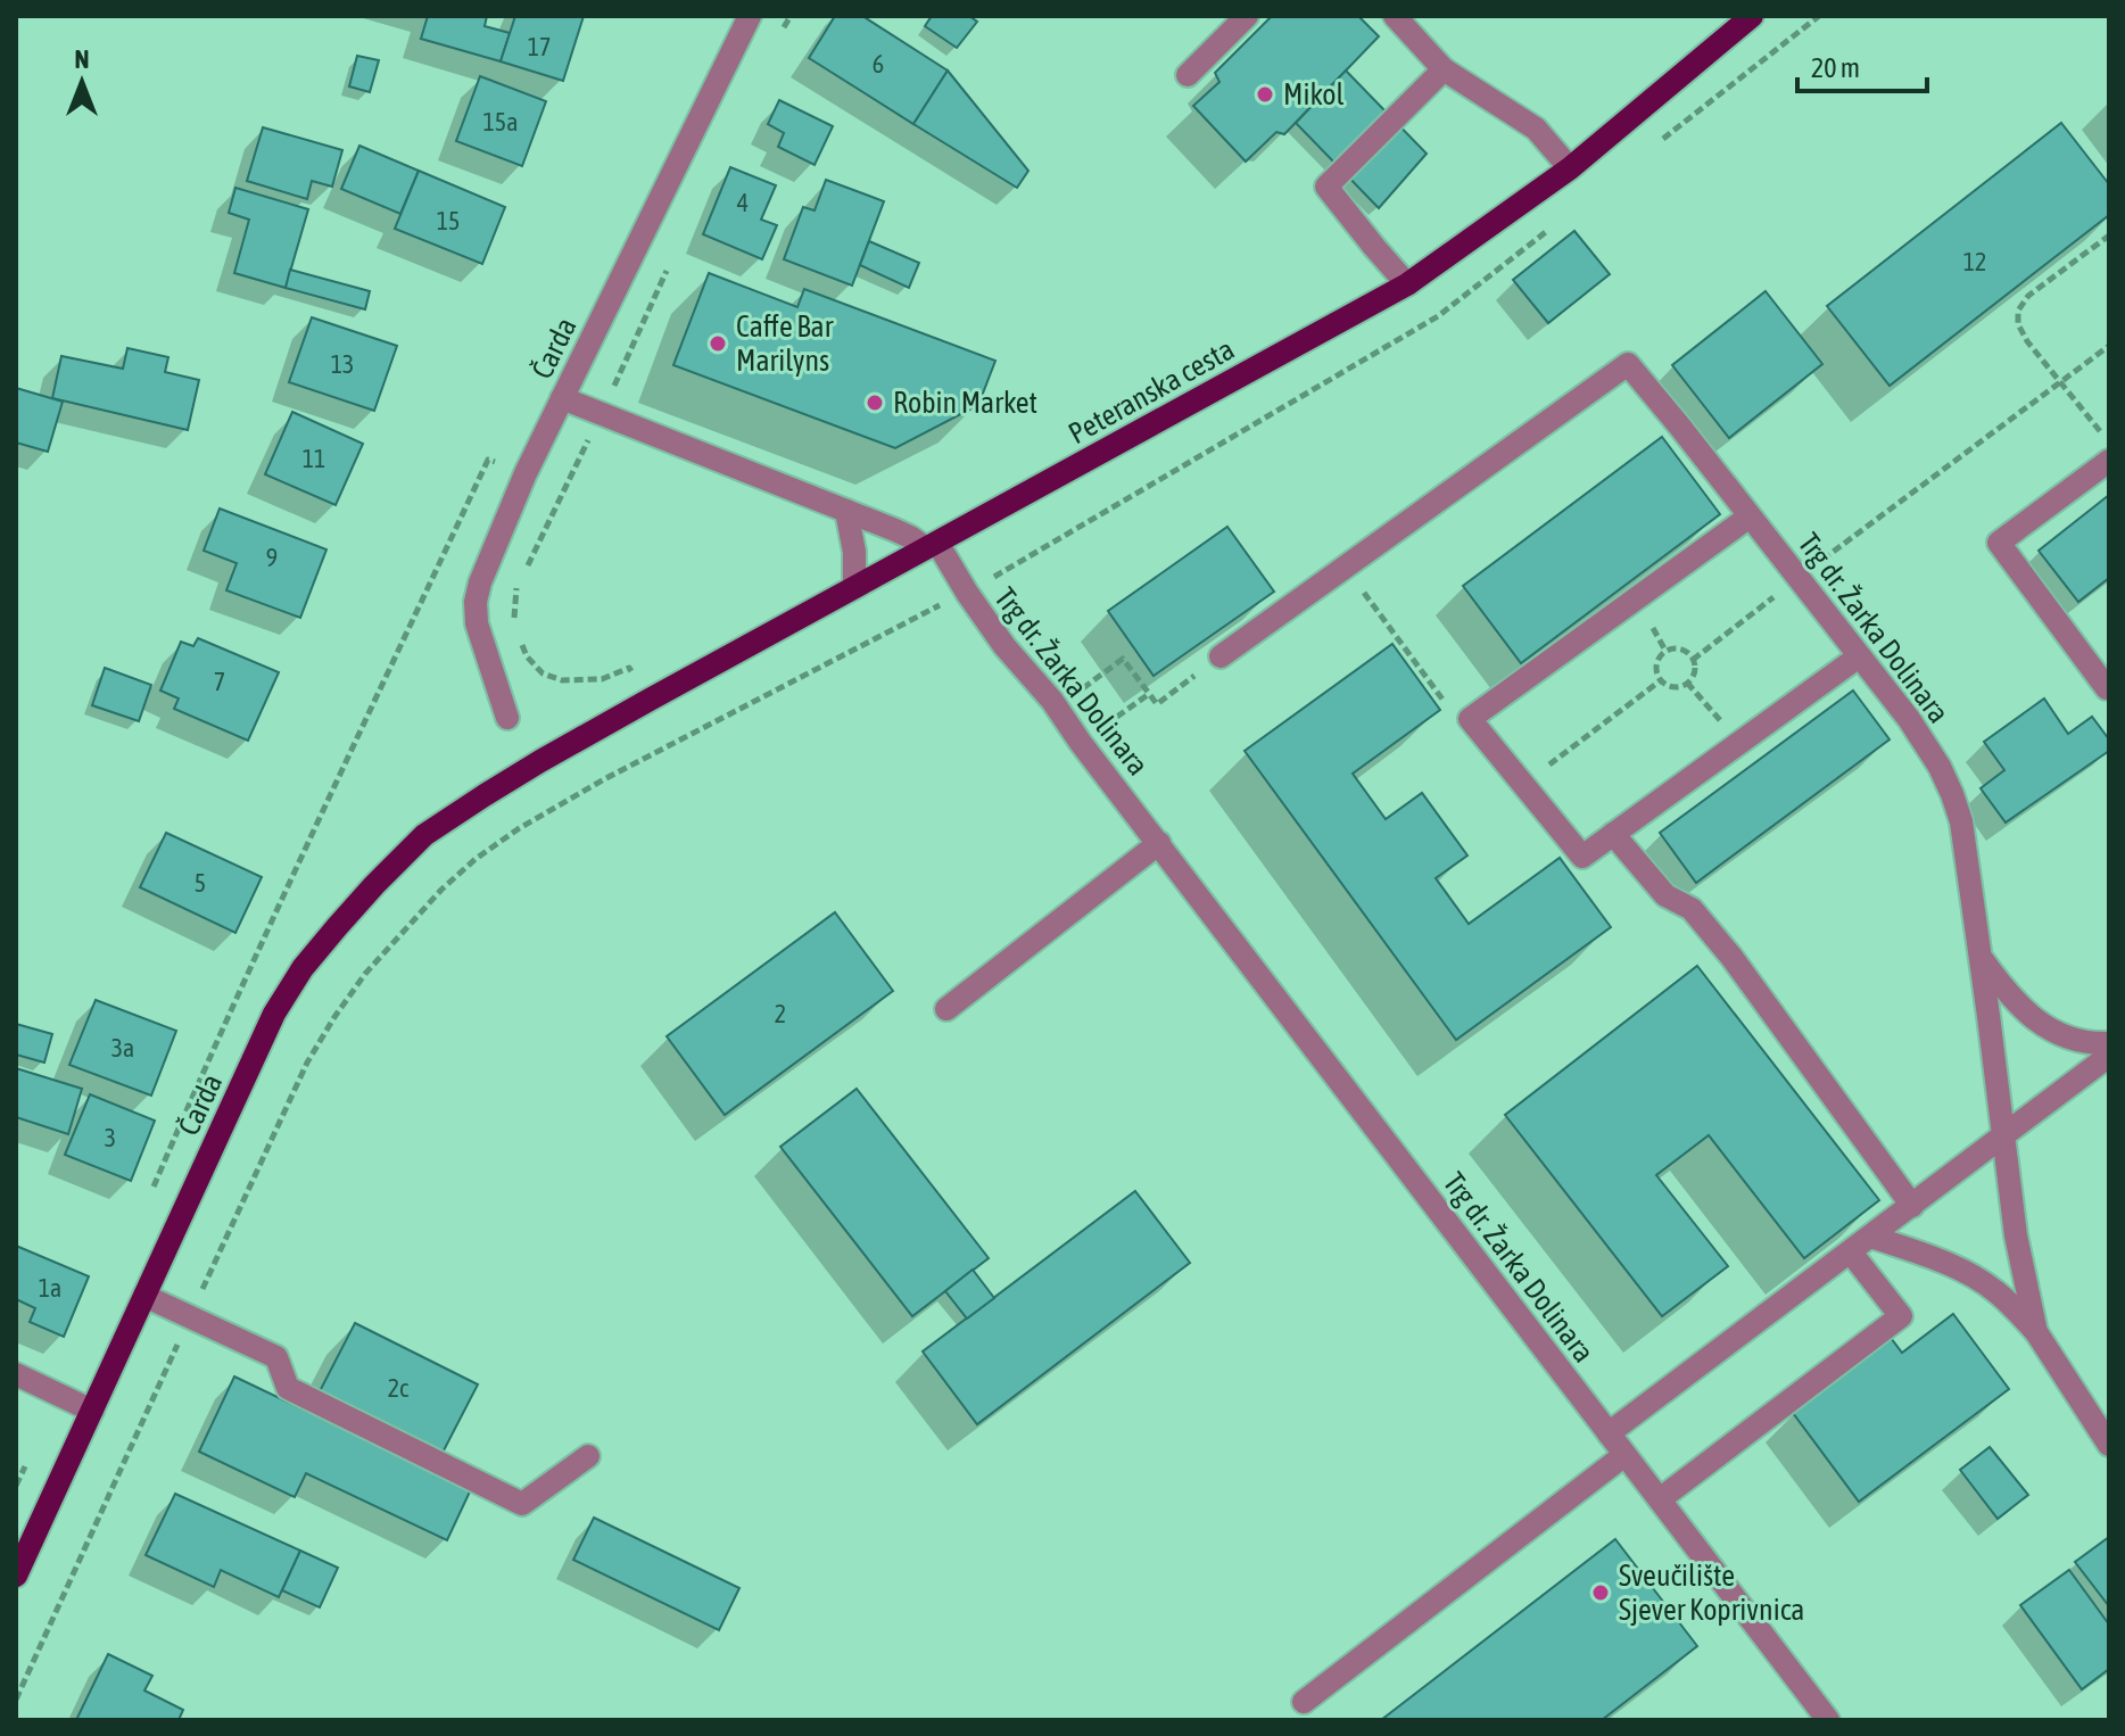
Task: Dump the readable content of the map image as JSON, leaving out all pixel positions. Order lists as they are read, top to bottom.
{
  "streets": {
    "main road": ["Čarda", "Peteranska cesta"],
    "street": ["Trg dr. Žarka Dolinara"]
  },
  "crossings": [
    ["Čarda", "Peteranska cesta"],
    ["Peteranska cesta", "Trg dr. Žarka Dolinara"]
  ],
  "places": [
    "Mikol",
    "Caffe Bar Marilyns",
    "Robin Market",
    "Sveučilište Sjever Koprivnica"
  ],
  "house_numbers": [
    "17",
    "6",
    "15a",
    "4",
    "15",
    "12",
    "13",
    "11",
    "9",
    "7",
    "5",
    "2",
    "3a",
    "3",
    "1a",
    "2c"
  ],
  "scale_bar": "20 m",
  "north": "top"
}
